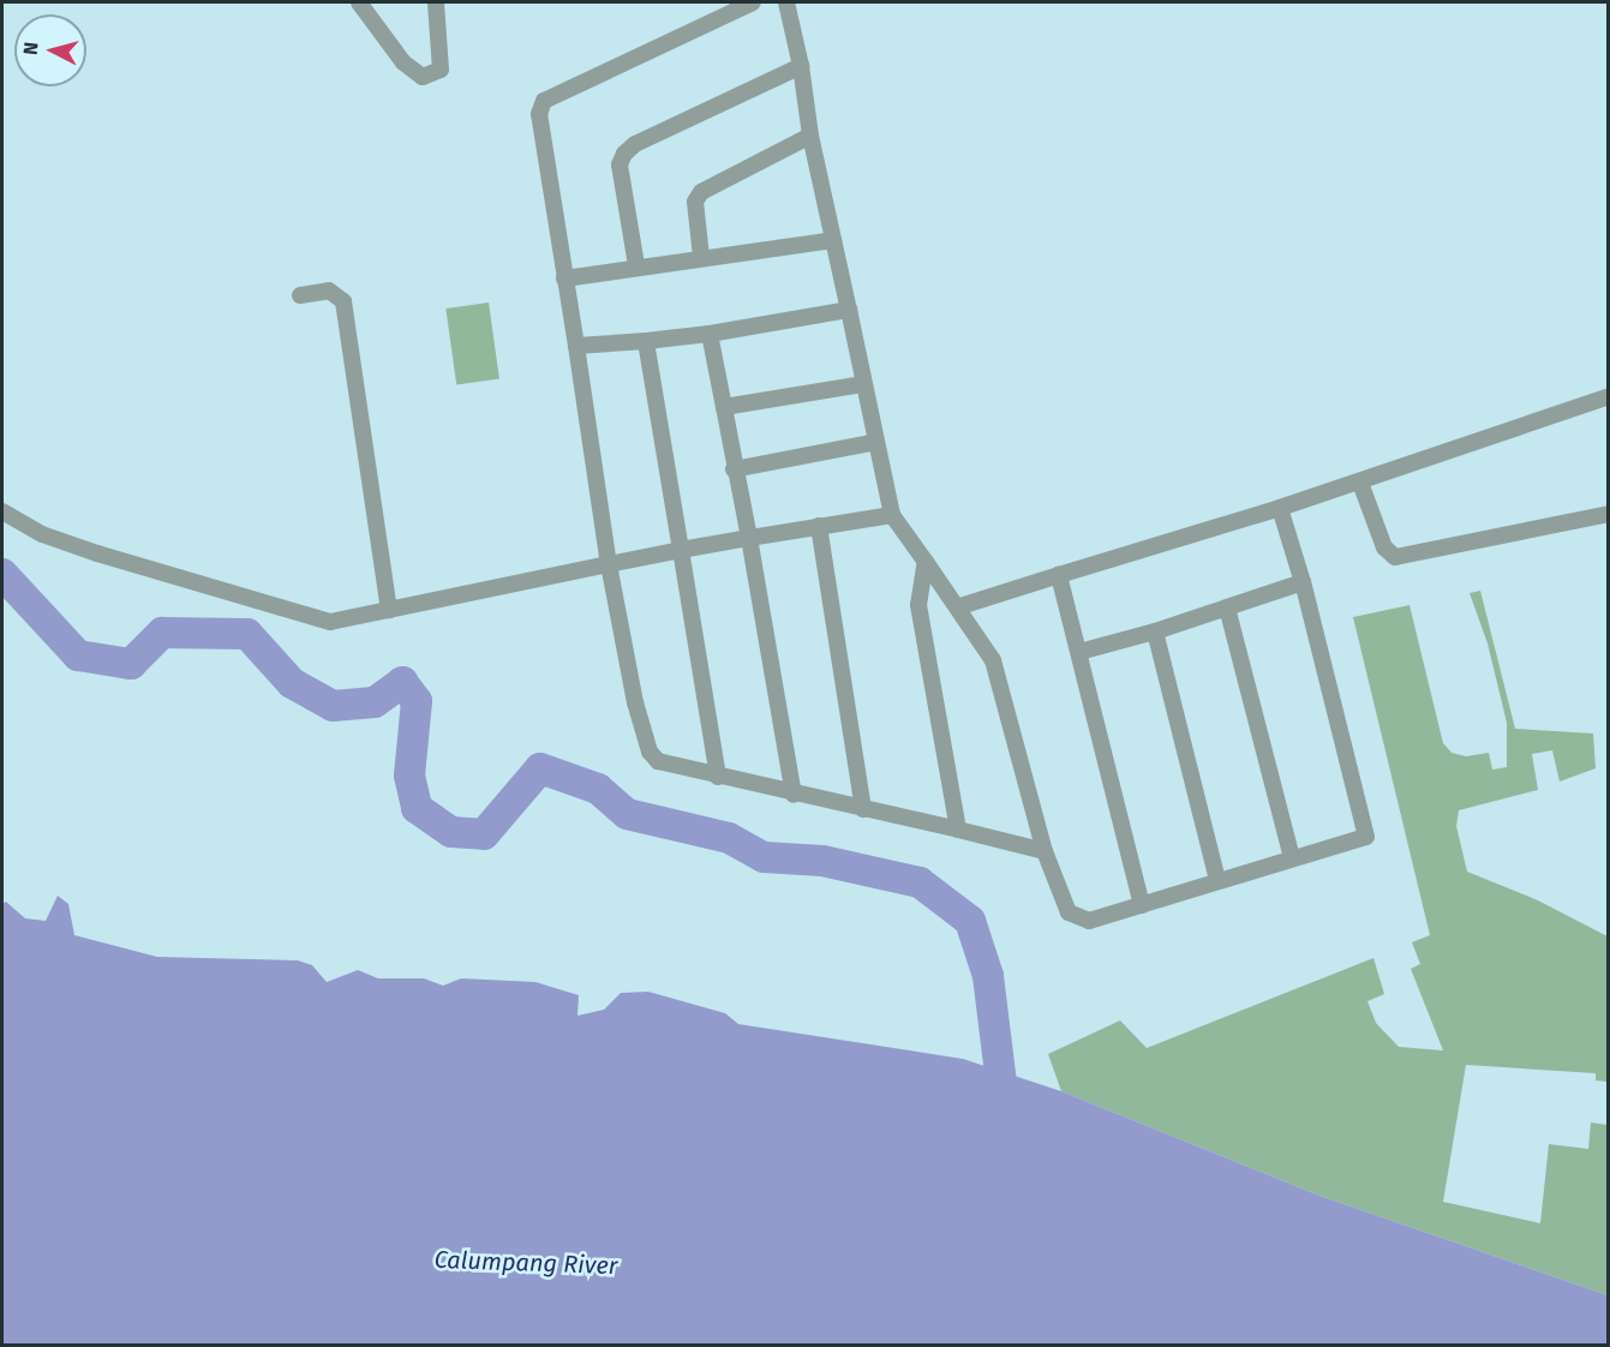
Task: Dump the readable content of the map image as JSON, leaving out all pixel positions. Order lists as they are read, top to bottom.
{
  "water": ["Calumpang River"],
  "north": "left"
}
